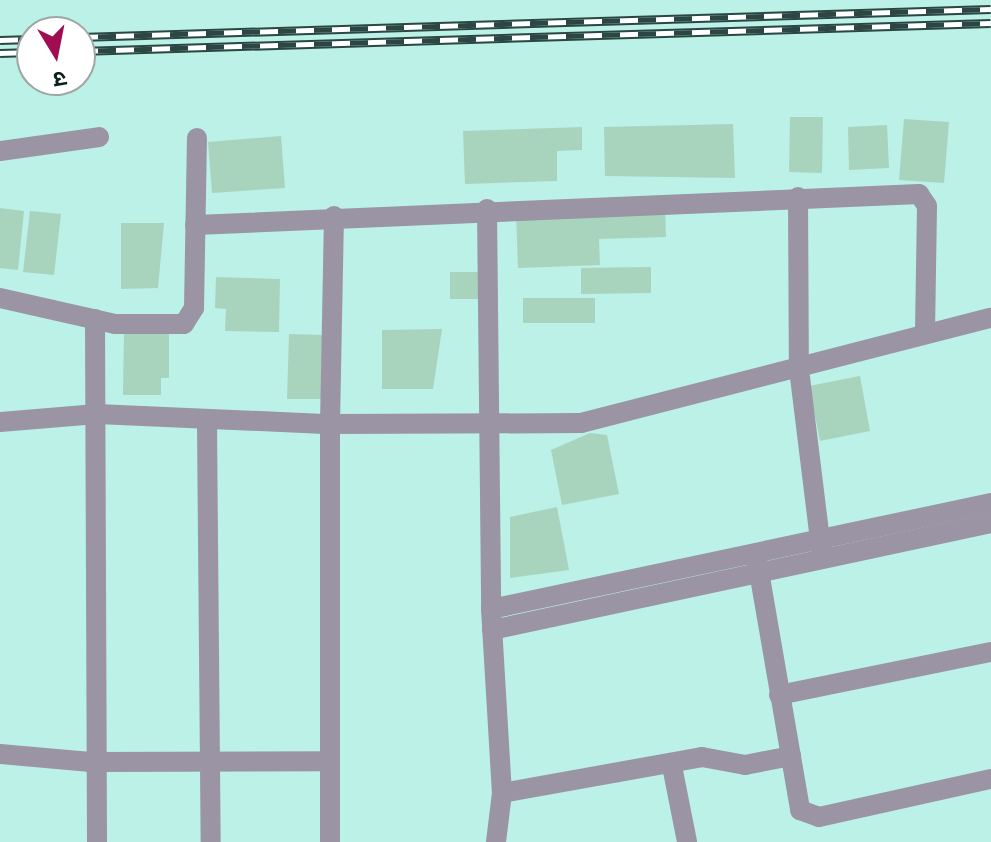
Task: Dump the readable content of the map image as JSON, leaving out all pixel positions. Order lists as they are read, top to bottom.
{
  "north": "bottom"
}
